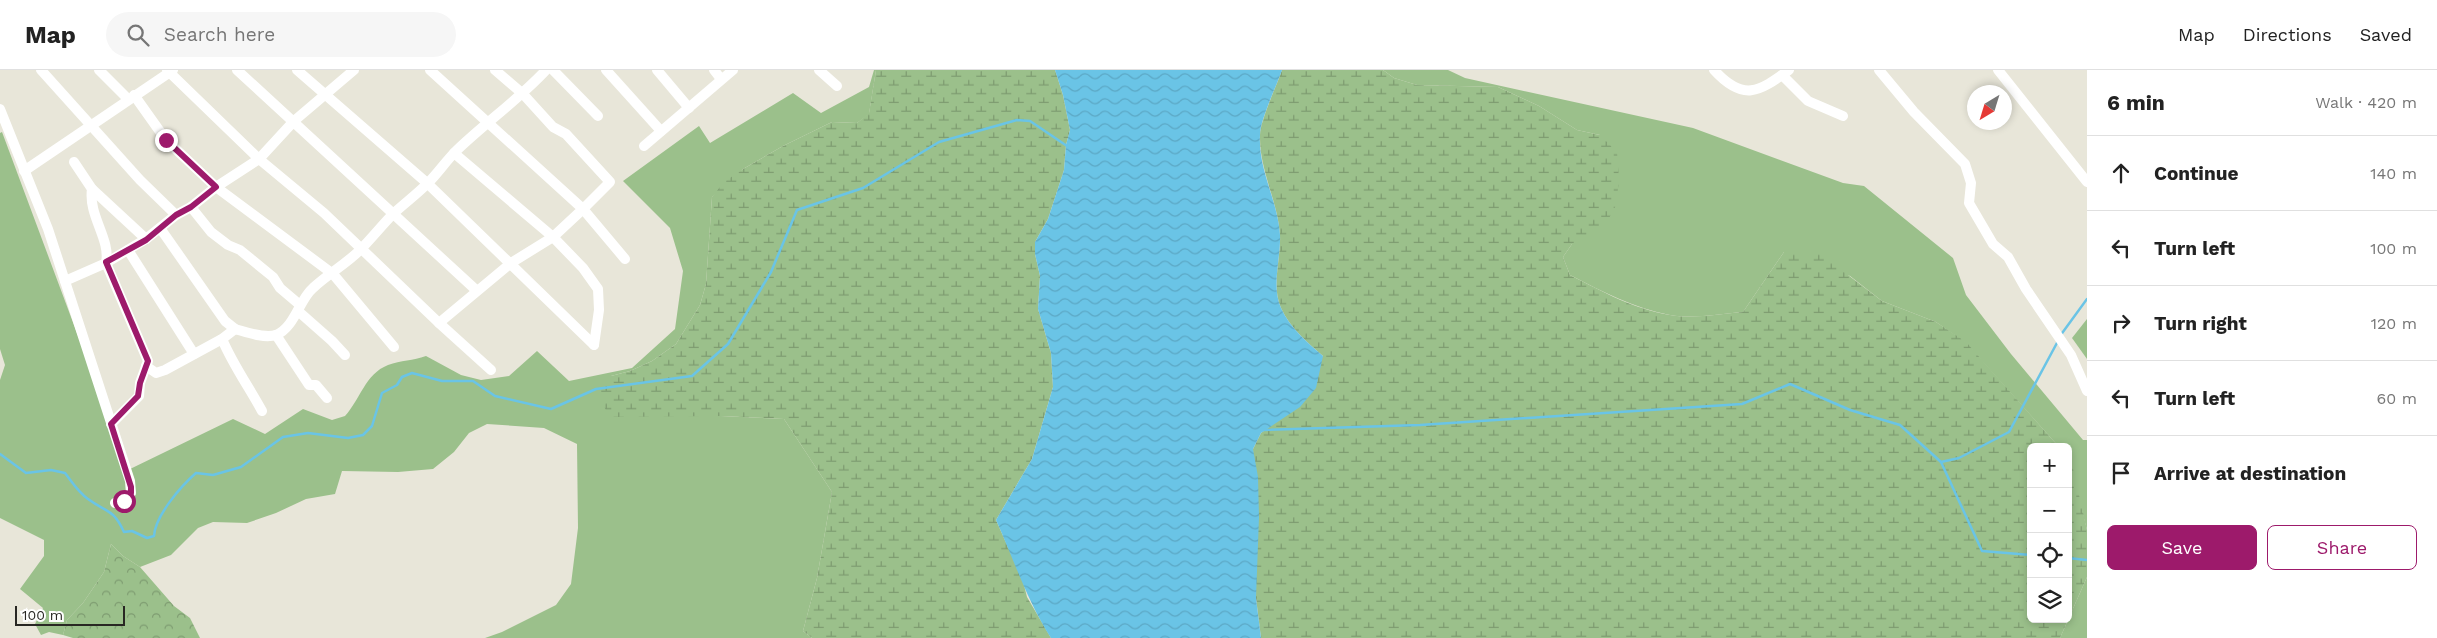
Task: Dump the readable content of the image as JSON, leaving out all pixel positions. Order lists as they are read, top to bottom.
{
  "scale_bar": "100 m",
  "north": "bottom left",
  "page": {
    "header": "Map",
    "search": "Search here",
    "nav": ["Map", "Directions", "Saved"],
    "heading": ["6 min", "Walk · 420 m"],
    "list": [
      ["Continue", "140 m"],
      ["Turn left", "100 m"],
      ["Turn right", "120 m"],
      ["Turn left", "60 m"],
      "Arrive at destination"
    ],
    "map_buttons": ["+", "−"],
    "buttons": ["Save", "Share"],
    "scale": "100 m"
  }
}
